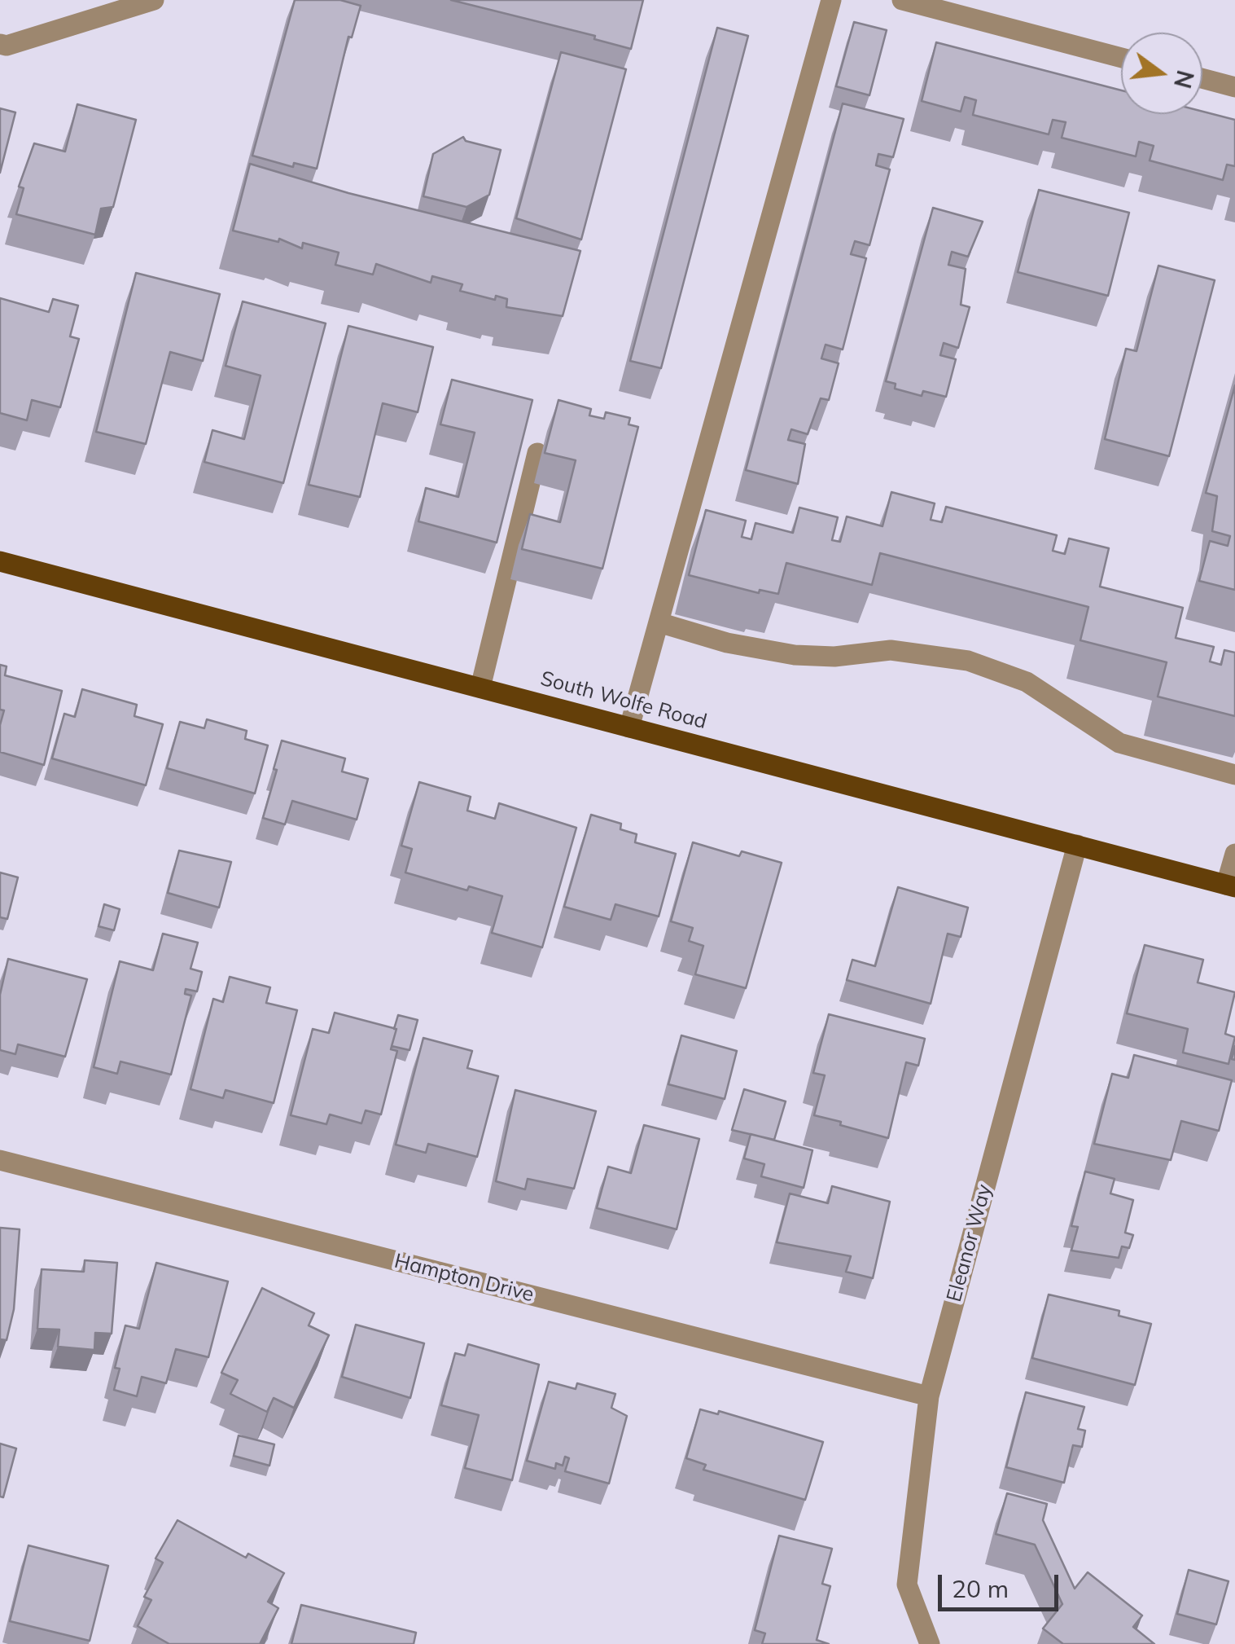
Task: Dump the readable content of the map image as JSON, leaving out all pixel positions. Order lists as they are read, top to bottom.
{
  "streets": {
    "main road": ["South Wolfe Road"],
    "street": ["Eleanor Way", "Hampton Drive"]
  },
  "crossings": [
    ["South Wolfe Road", "Eleanor Way"],
    ["Eleanor Way", "Hampton Drive"]
  ],
  "scale_bar": "20 m",
  "north": "right"
}
